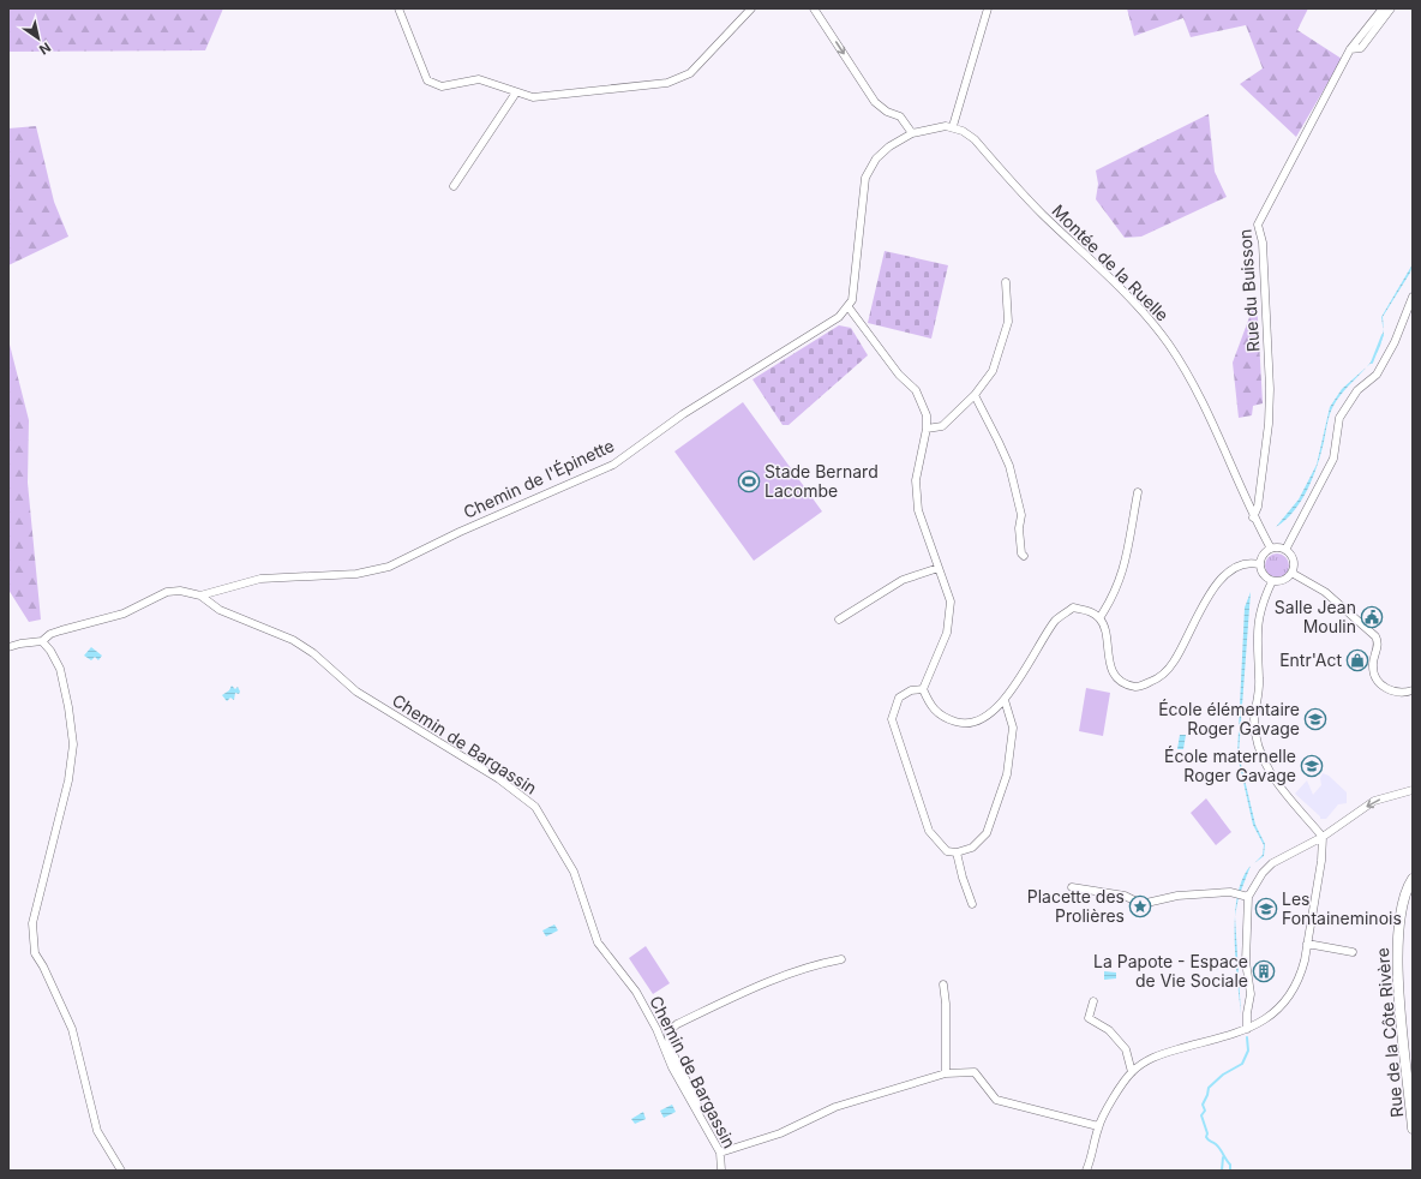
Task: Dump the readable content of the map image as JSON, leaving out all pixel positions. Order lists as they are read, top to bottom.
{
  "streets": {
    "street": [
      "Montée de la Ruelle",
      "Rue du Buisson",
      "Chemin de l'Épinette",
      "Chemin de Bargassin",
      "Rue de la Côte Rivère"
    ]
  },
  "crossings": [
    ["Montée de la Ruelle", "Rue du Buisson"],
    ["Chemin de l'Épinette", "Chemin de Bargassin"]
  ],
  "places": {
    "sports": ["Stade Bernard Lacombe"],
    "public building": ["Salle Jean Moulin"],
    "shop": ["Entr'Act"],
    "school or university": ["École élémentaire Roger Gavage", "École maternelle Roger Gavage", "Les Fontaineminois"],
    "place": ["Placette des Prolières"],
    "building": ["La Papote - Espace de Vie Sociale"]
  },
  "north": "bottom right"
}
